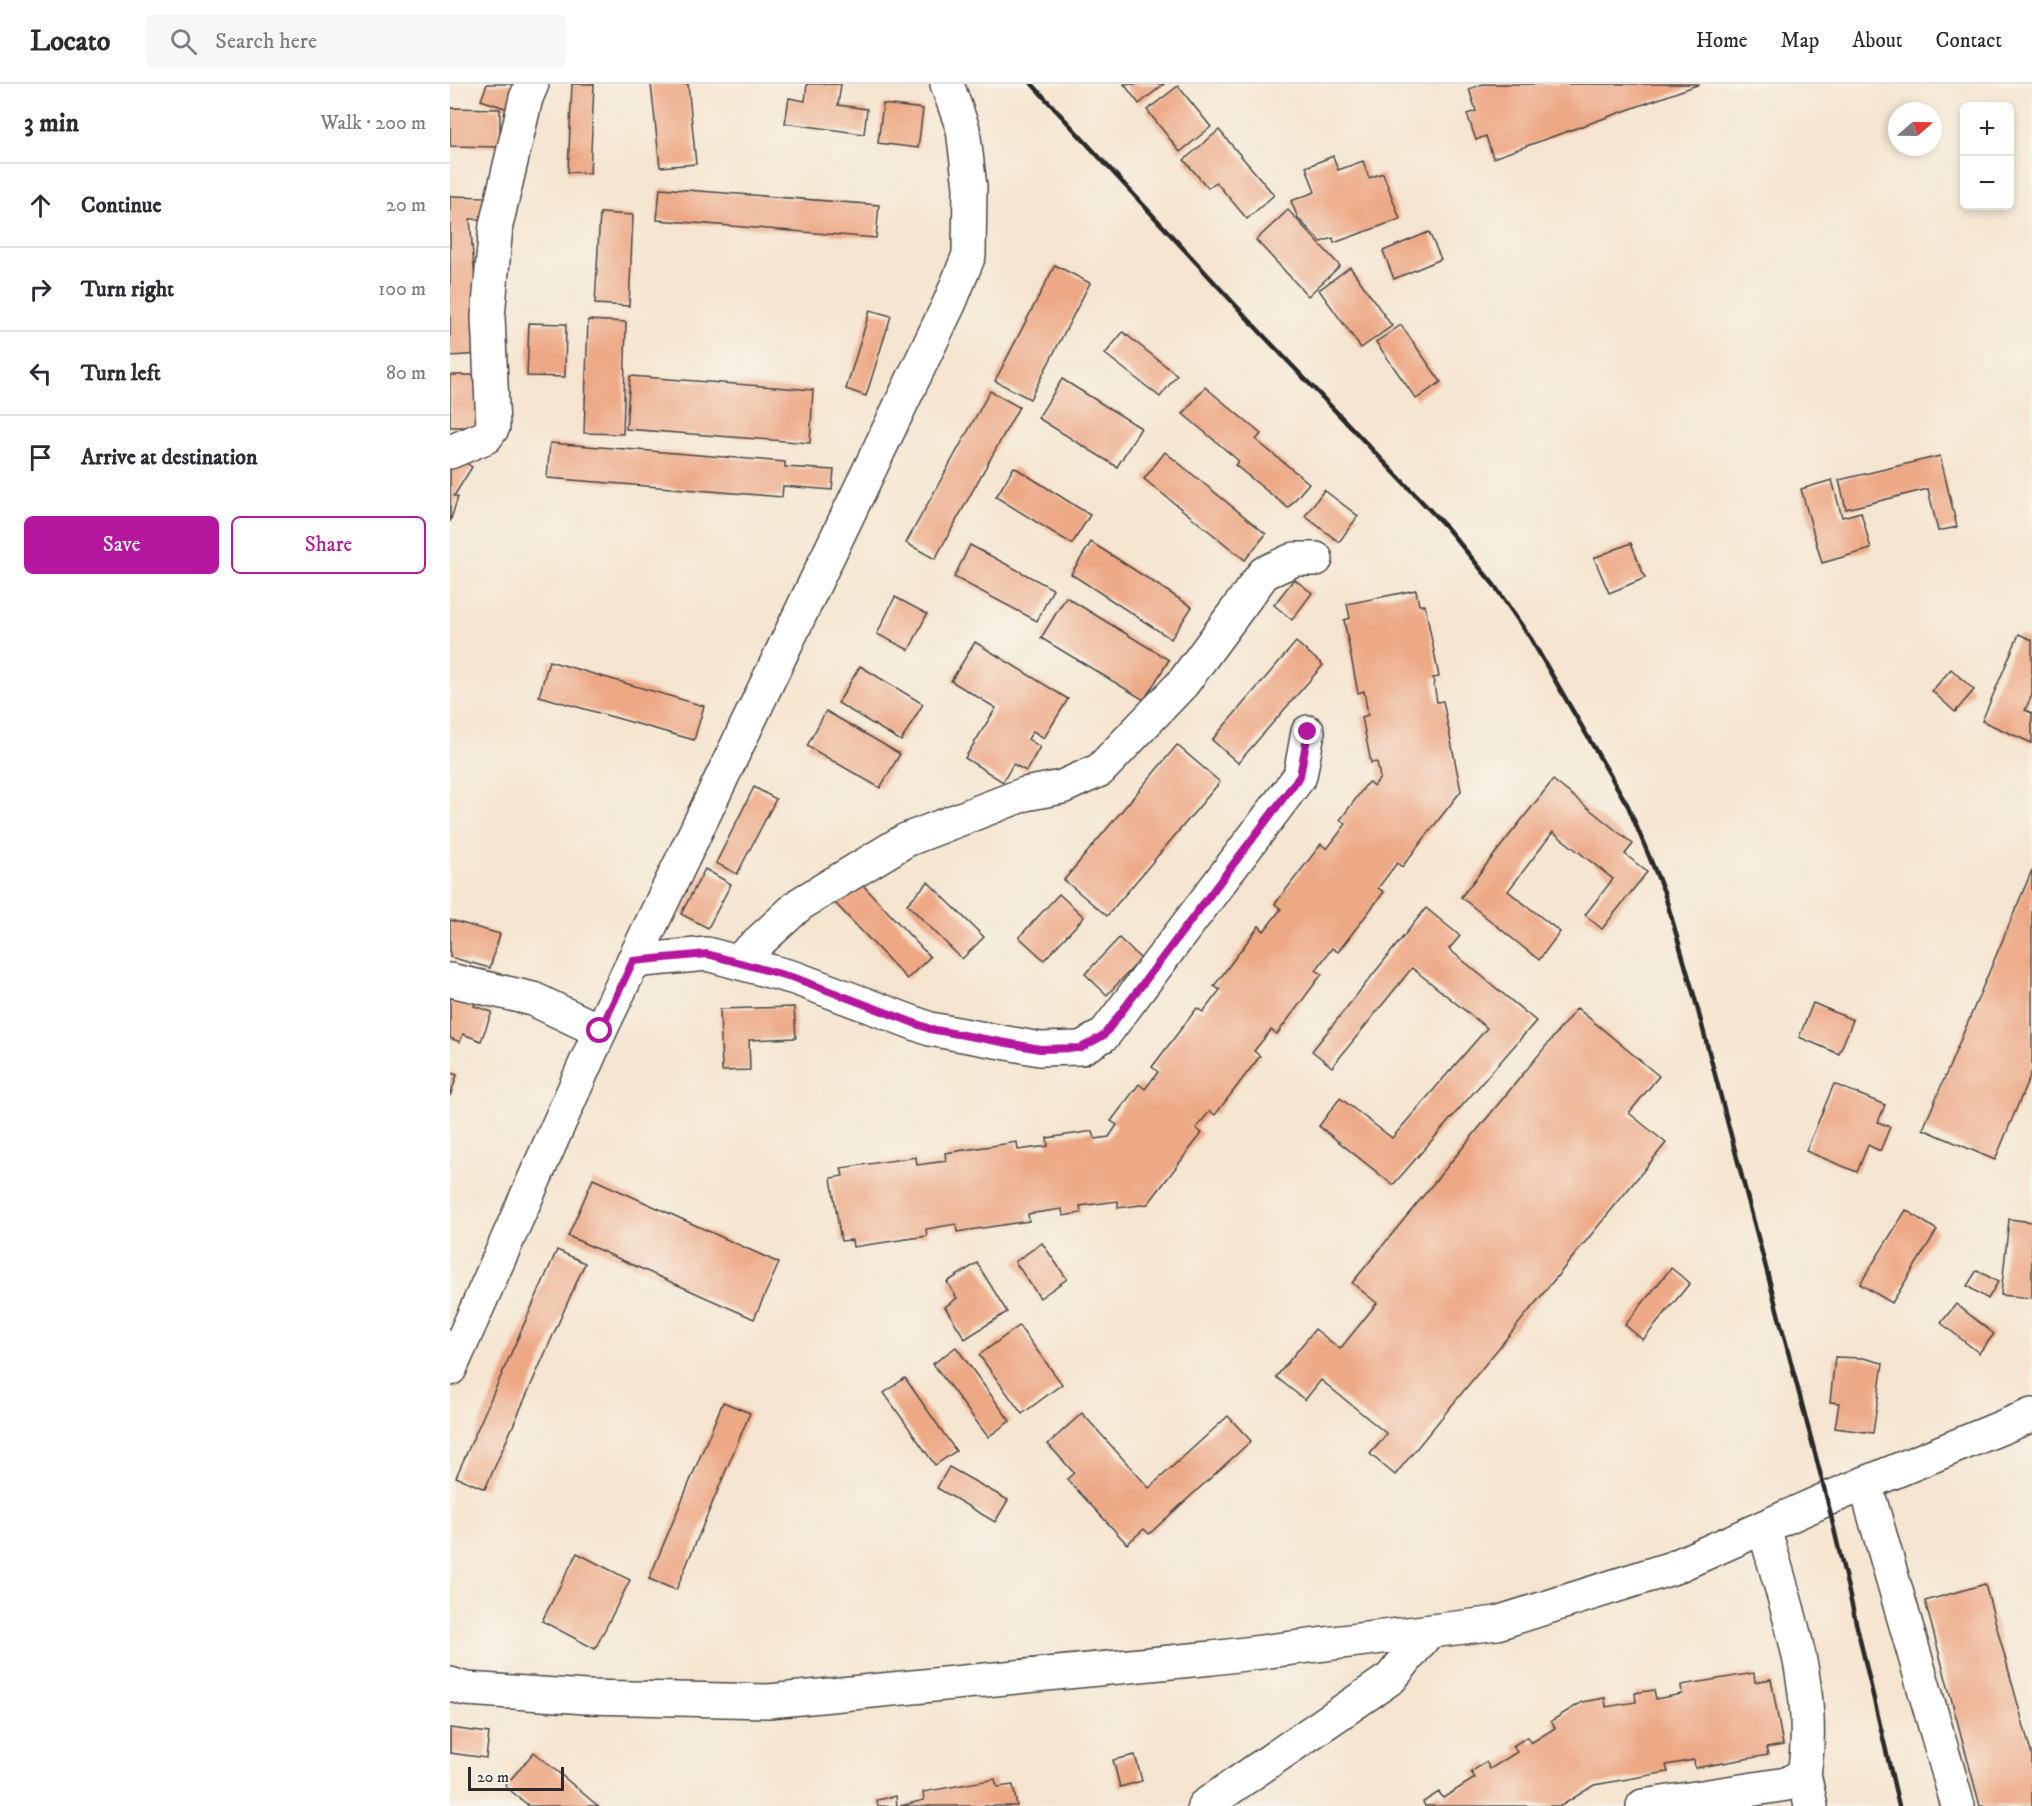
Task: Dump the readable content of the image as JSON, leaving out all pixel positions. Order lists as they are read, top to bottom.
{
  "scale_bar": "20 m",
  "north": "right",
  "page": {
    "header": "Locato",
    "search": "Search here",
    "nav": [
      "Home",
      "Map",
      "About",
      "Contact"
    ],
    "heading": ["3 min", "Walk · 200 m"],
    "map_buttons": ["+", "−"],
    "list": [
      ["Continue", "20 m"],
      ["Turn right", "100 m"],
      ["Turn left", "80 m"],
      "Arrive at destination"
    ],
    "buttons": ["Save", "Share"],
    "scale": "20 m"
  }
}
